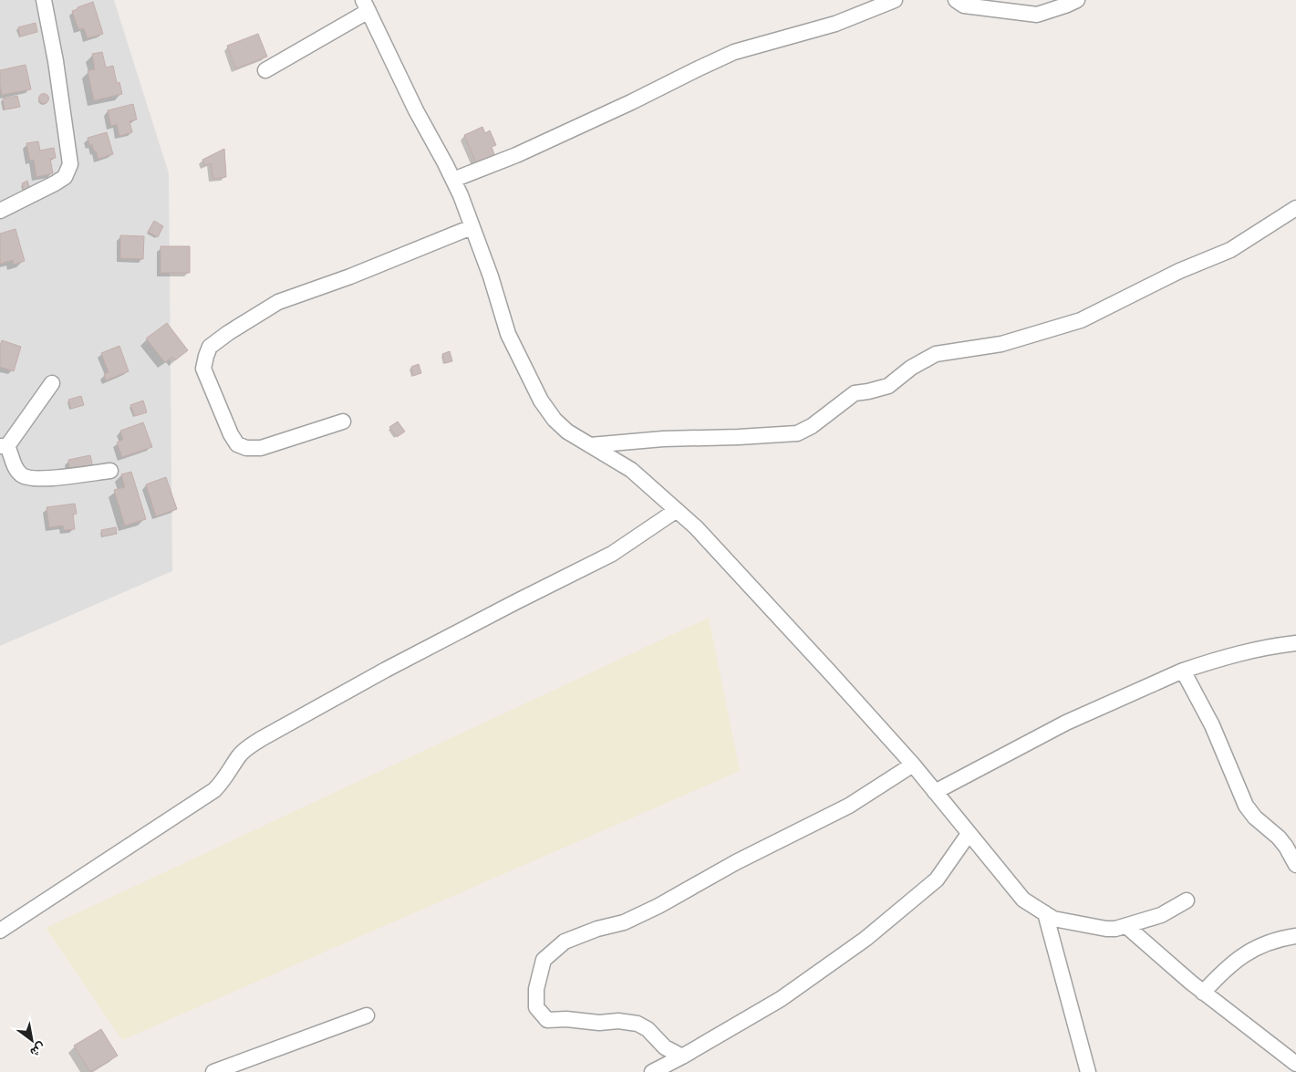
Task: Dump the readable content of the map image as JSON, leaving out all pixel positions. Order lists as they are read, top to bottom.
{
  "north": "bottom right"
}
